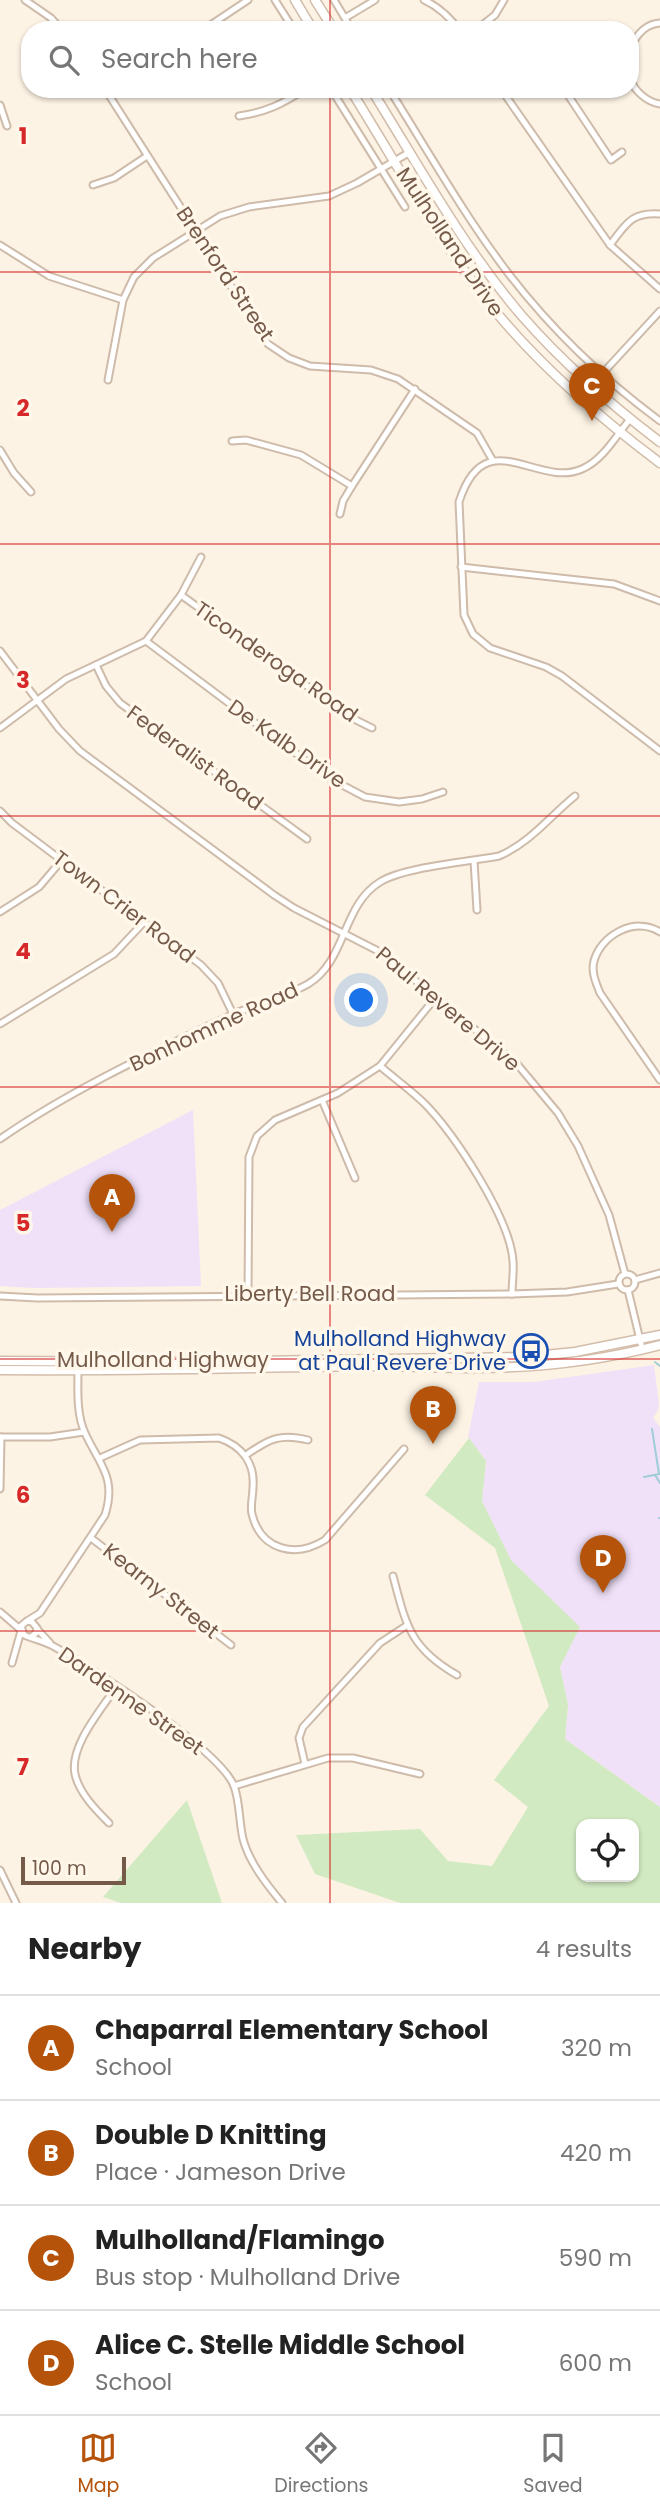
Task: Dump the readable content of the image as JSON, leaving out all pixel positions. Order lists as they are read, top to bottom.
{
  "streets": {
    "main road": ["Mulholland Drive", "Mulholland Highway"],
    "street": [
      "Brenford Street",
      "Ticonderoga Road",
      "De Kalb Drive",
      "Federalist Road",
      "Town Crier Road",
      "Paul Revere Drive",
      "Bonhomme Road",
      "Liberty Bell Road",
      "Kearny Street",
      "Dardenne Street"
    ]
  },
  "crossings": [
    ["Town Crier Road", "Bonhomme Road"],
    ["Paul Revere Drive", "Bonhomme Road"],
    ["Paul Revere Drive", "Liberty Bell Road"]
  ],
  "places": {
    "bus stop": ["Mulholland Highway at Paul Revere Drive"]
  },
  "scale_bar": "100 m",
  "page": {
    "search": "Search here",
    "pins": [
      "C",
      "A",
      "B",
      "D"
    ],
    "scale": "100 m",
    "heading": ["Nearby", "4 results"],
    "list": [
      {
        "mark": "A",
        "name": "Chaparral Elementary School",
        "note": "School",
        "value": "320 m"
      },
      {
        "mark": "B",
        "name": "Double D Knitting",
        "note": "Place · Jameson Drive",
        "value": "420 m"
      },
      {
        "mark": "C",
        "name": "Mulholland/Flamingo",
        "note": "Bus stop · Mulholland Drive",
        "value": "590 m"
      },
      {
        "mark": "D",
        "name": "Alice C. Stelle Middle School",
        "note": "School",
        "value": "600 m"
      }
    ],
    "nav": ["Map", "Directions", "Saved"]
  },
  "grid": {
    "rows": [
      "1",
      "2",
      "3",
      "4",
      "5",
      "6",
      "7"
    ]
  }
}
